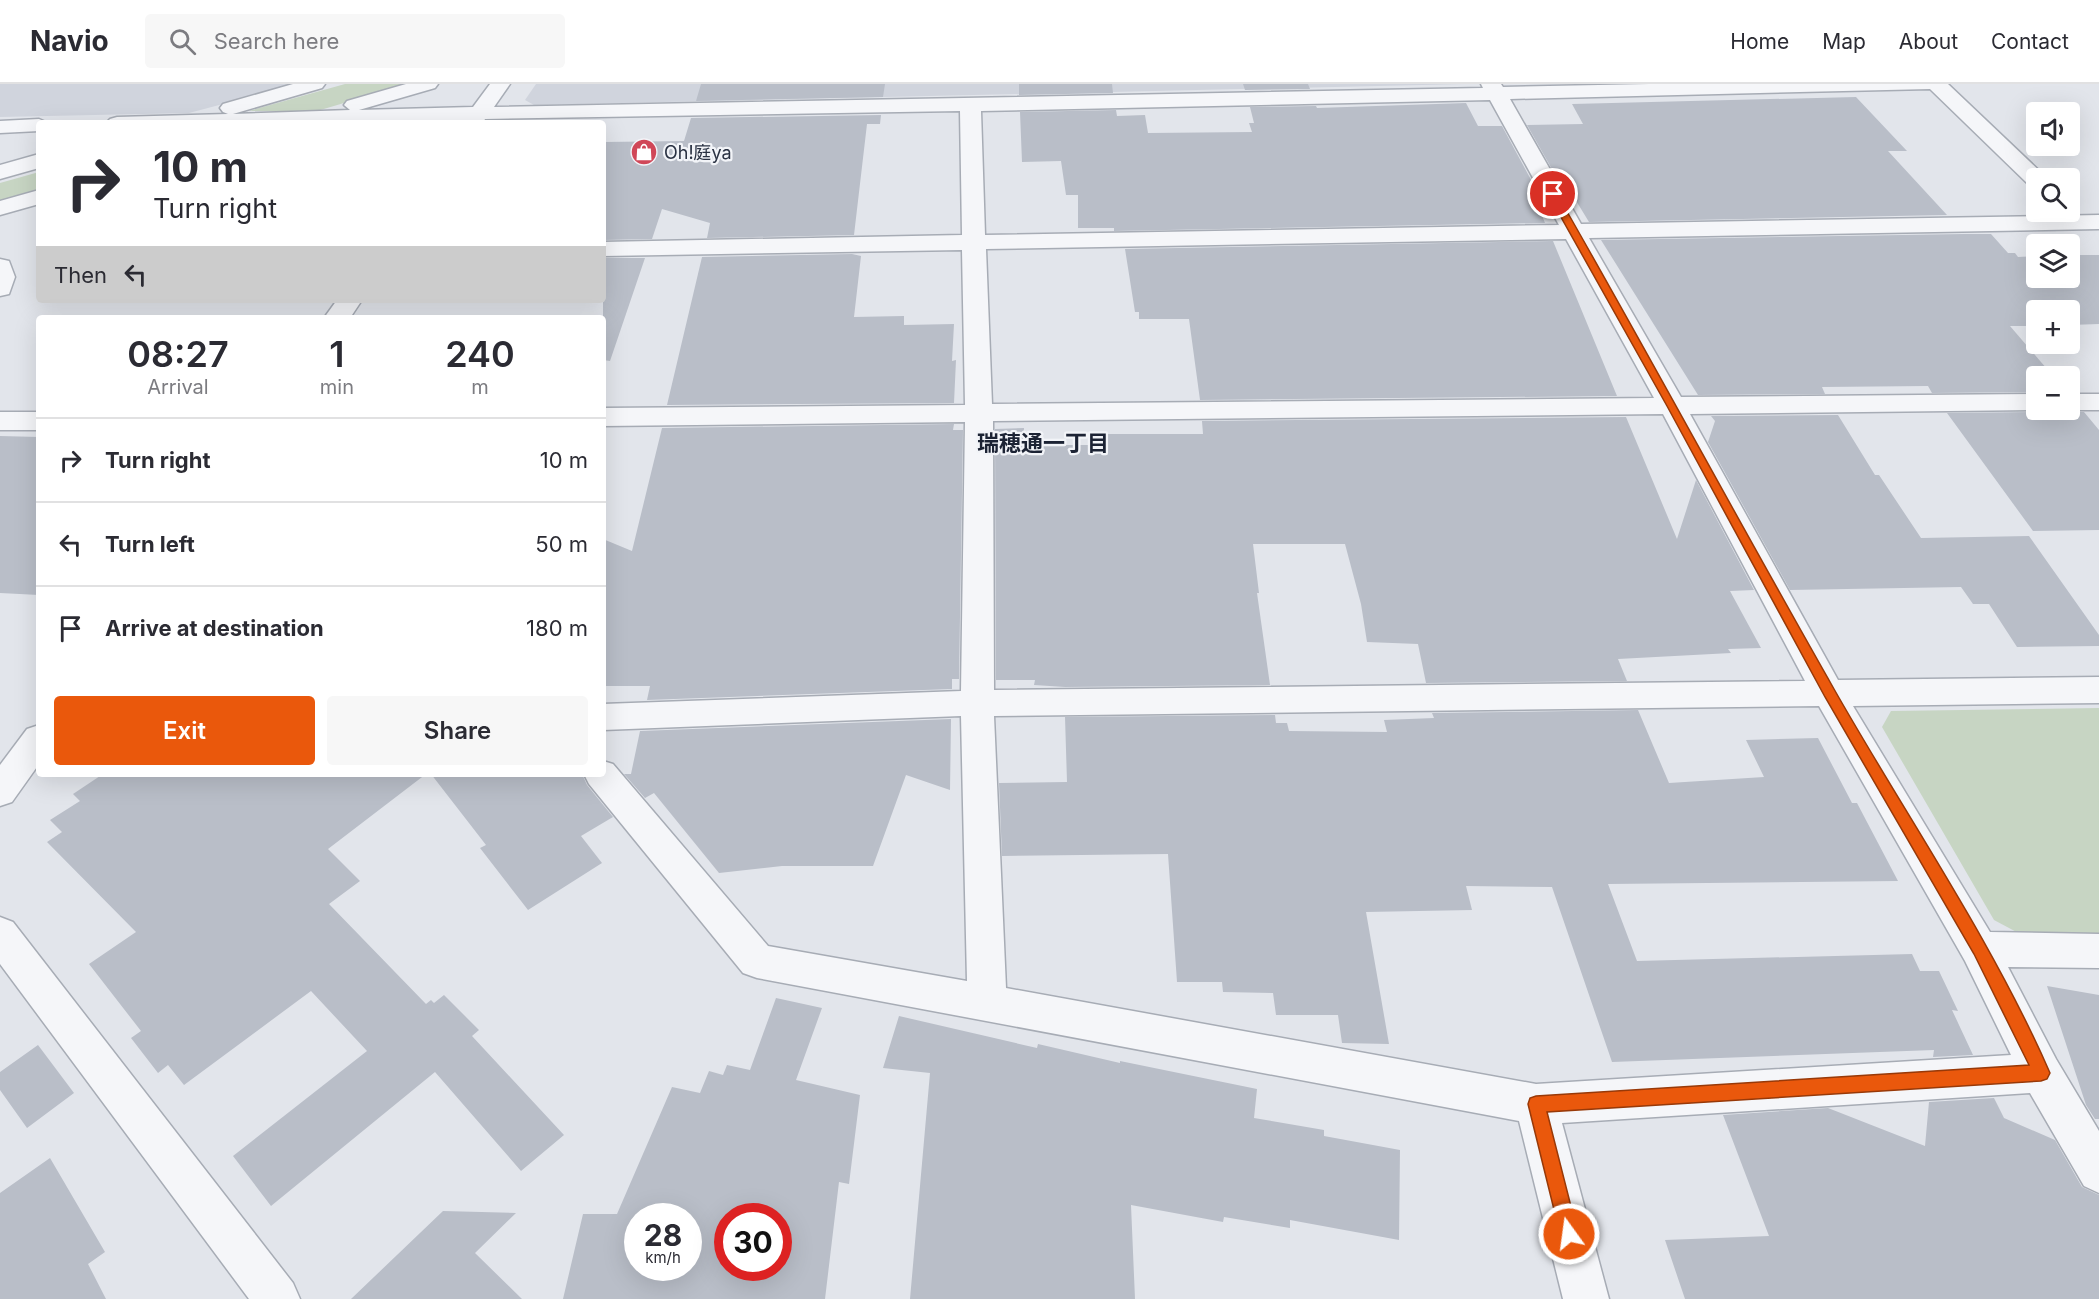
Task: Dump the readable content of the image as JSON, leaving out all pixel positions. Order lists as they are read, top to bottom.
{
  "districts": ["瑞穂通一丁目"],
  "places": {
    "shop": ["Oh!庭ya"]
  },
  "page": {
    "header": "Navio",
    "search": "Search here",
    "nav": [
      "Home",
      "Map",
      "About",
      "Contact"
    ],
    "map_buttons": ["+", "−"],
    "turn": ["10 m", "Turn right"],
    "then": "Then",
    "eta": [
      "08:27",
      "Arrival",
      "1",
      "min",
      "240",
      "m"
    ],
    "list": [
      {
        "name": "Turn right",
        "value": "10 m"
      },
      {
        "name": "Turn left",
        "value": "50 m"
      },
      {
        "name": "Arrive at destination",
        "value": "180 m"
      }
    ],
    "buttons": ["Exit", "Share"],
    "speed": "28 km/h",
    "limit": "30"
  }
}
